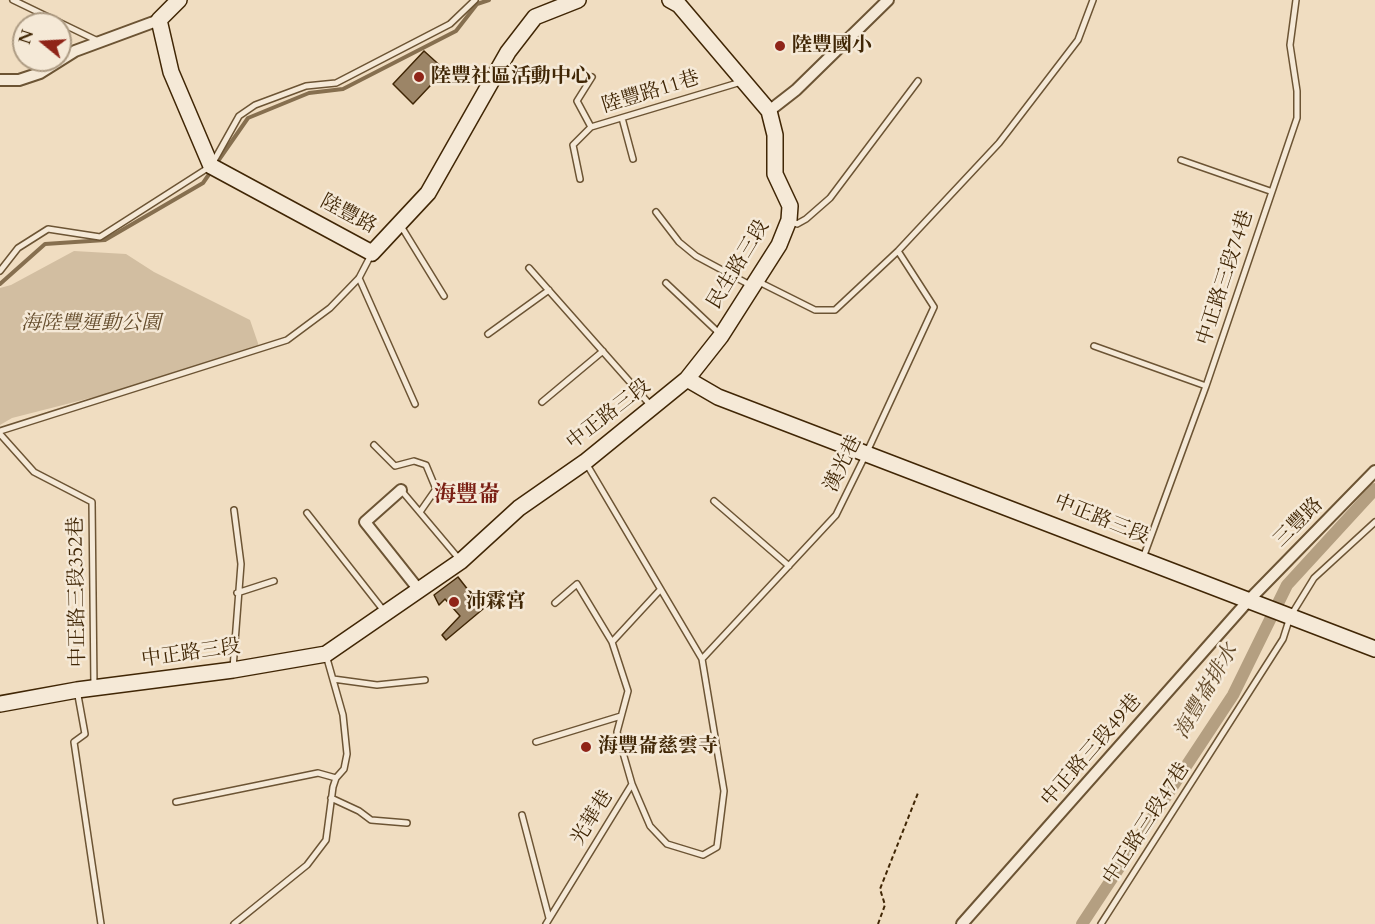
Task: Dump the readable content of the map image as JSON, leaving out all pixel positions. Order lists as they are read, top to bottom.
{
  "streets": {
    "street": [
      "陸豐路",
      "民生路三段",
      "中正路三段",
      "三豐路",
      "中正路三段49巷"
    ],
    "lane": [
      "陸豐路11巷",
      "中正路三段74巷",
      "漢光巷",
      "中正路三段352巷",
      "光華巷",
      "中正路三段47巷"
    ]
  },
  "crossings": [
    ["民生路三段", "中正路三段"],
    ["中正路三段74巷", "中正路三段"],
    ["中正路三段", "漢光巷"],
    ["中正路三段", "三豐路"],
    ["中正路三段", "中正路三段352巷"],
    ["中正路三段", "中正路三段49巷"],
    ["中正路三段", "中正路三段47巷"],
    ["三豐路", "中正路三段49巷"]
  ],
  "districts": ["海豐崙"],
  "water": ["海豐崙排水"],
  "parks": ["海陸豐運動公園"],
  "places": [
    "陸豐國小",
    "陸豐社區活動中心",
    "沛霖宮",
    "海豐崙慈雲寺"
  ],
  "north": "left"
}
